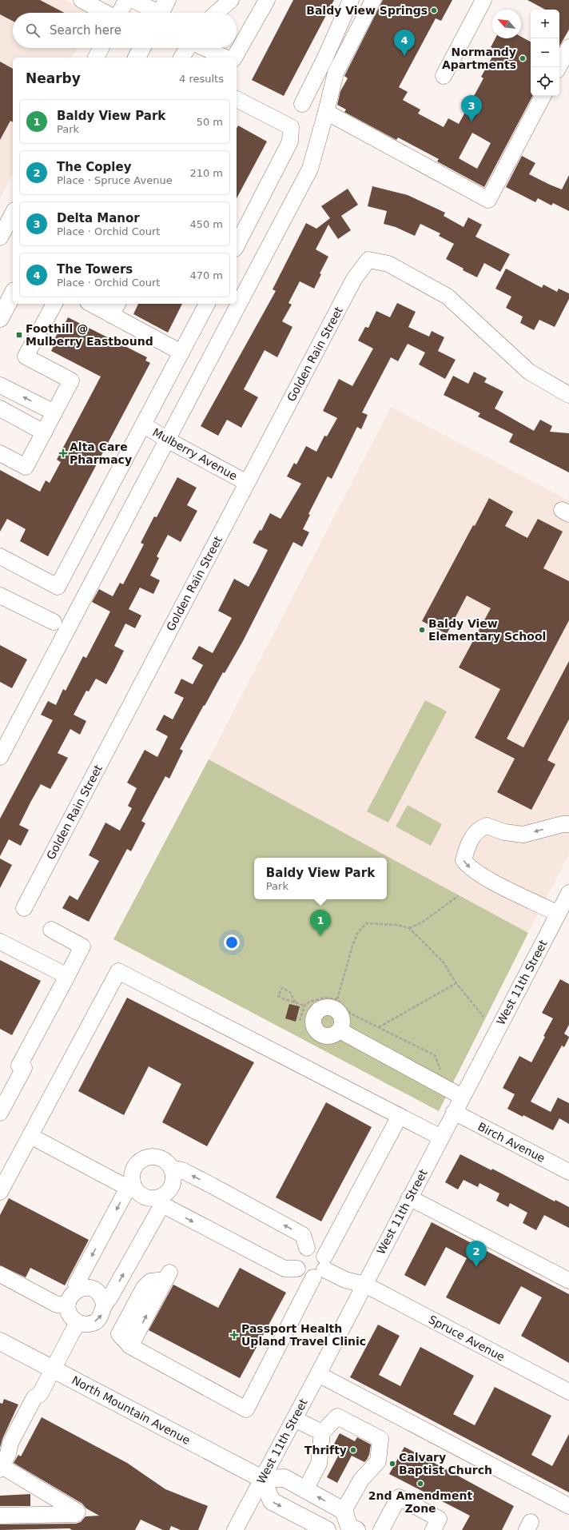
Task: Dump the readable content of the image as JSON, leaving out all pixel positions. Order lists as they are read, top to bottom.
{
  "streets": {
    "main road": ["North Mountain Avenue"],
    "street": [
      "Golden Rain Street",
      "Mulberry Avenue",
      "West 11th Street",
      "Birch Avenue",
      "Spruce Avenue"
    ]
  },
  "crossings": [
    ["Golden Rain Street", "Mulberry Avenue"],
    ["West 11th Street", "Birch Avenue"],
    ["West 11th Street", "Spruce Avenue"],
    ["West 11th Street", "North Mountain Avenue"]
  ],
  "places": {
    "other": [
      "Baldy View Springs",
      "Normandy Apartments",
      "Baldy View Elementary School",
      "Thrifty",
      "Calvary Baptist Church",
      "2nd Amendment Zone"
    ],
    "transit": ["Foothill @ Mulberry Eastbound"],
    "health": ["Alta Care Pharmacy", "Passport Health Upland Travel Clinic"]
  },
  "north": "top left",
  "page": {
    "map_buttons": ["+", "−"],
    "search": "Search here",
    "pins": [
      "4",
      "3",
      "1",
      "2"
    ],
    "heading": ["Nearby", "4 results"],
    "list": [
      {
        "mark": "1",
        "name": "Baldy View Park",
        "note": "Park",
        "value": "50 m"
      },
      {
        "mark": "2",
        "name": "The Copley",
        "note": "Place · Spruce Avenue",
        "value": "210 m"
      },
      {
        "mark": "3",
        "name": "Delta Manor",
        "note": "Place · Orchid Court",
        "value": "450 m"
      },
      {
        "mark": "4",
        "name": "The Towers",
        "note": "Place · Orchid Court",
        "value": "470 m"
      }
    ],
    "popup": ["Baldy View Park", "Park"]
  }
}
